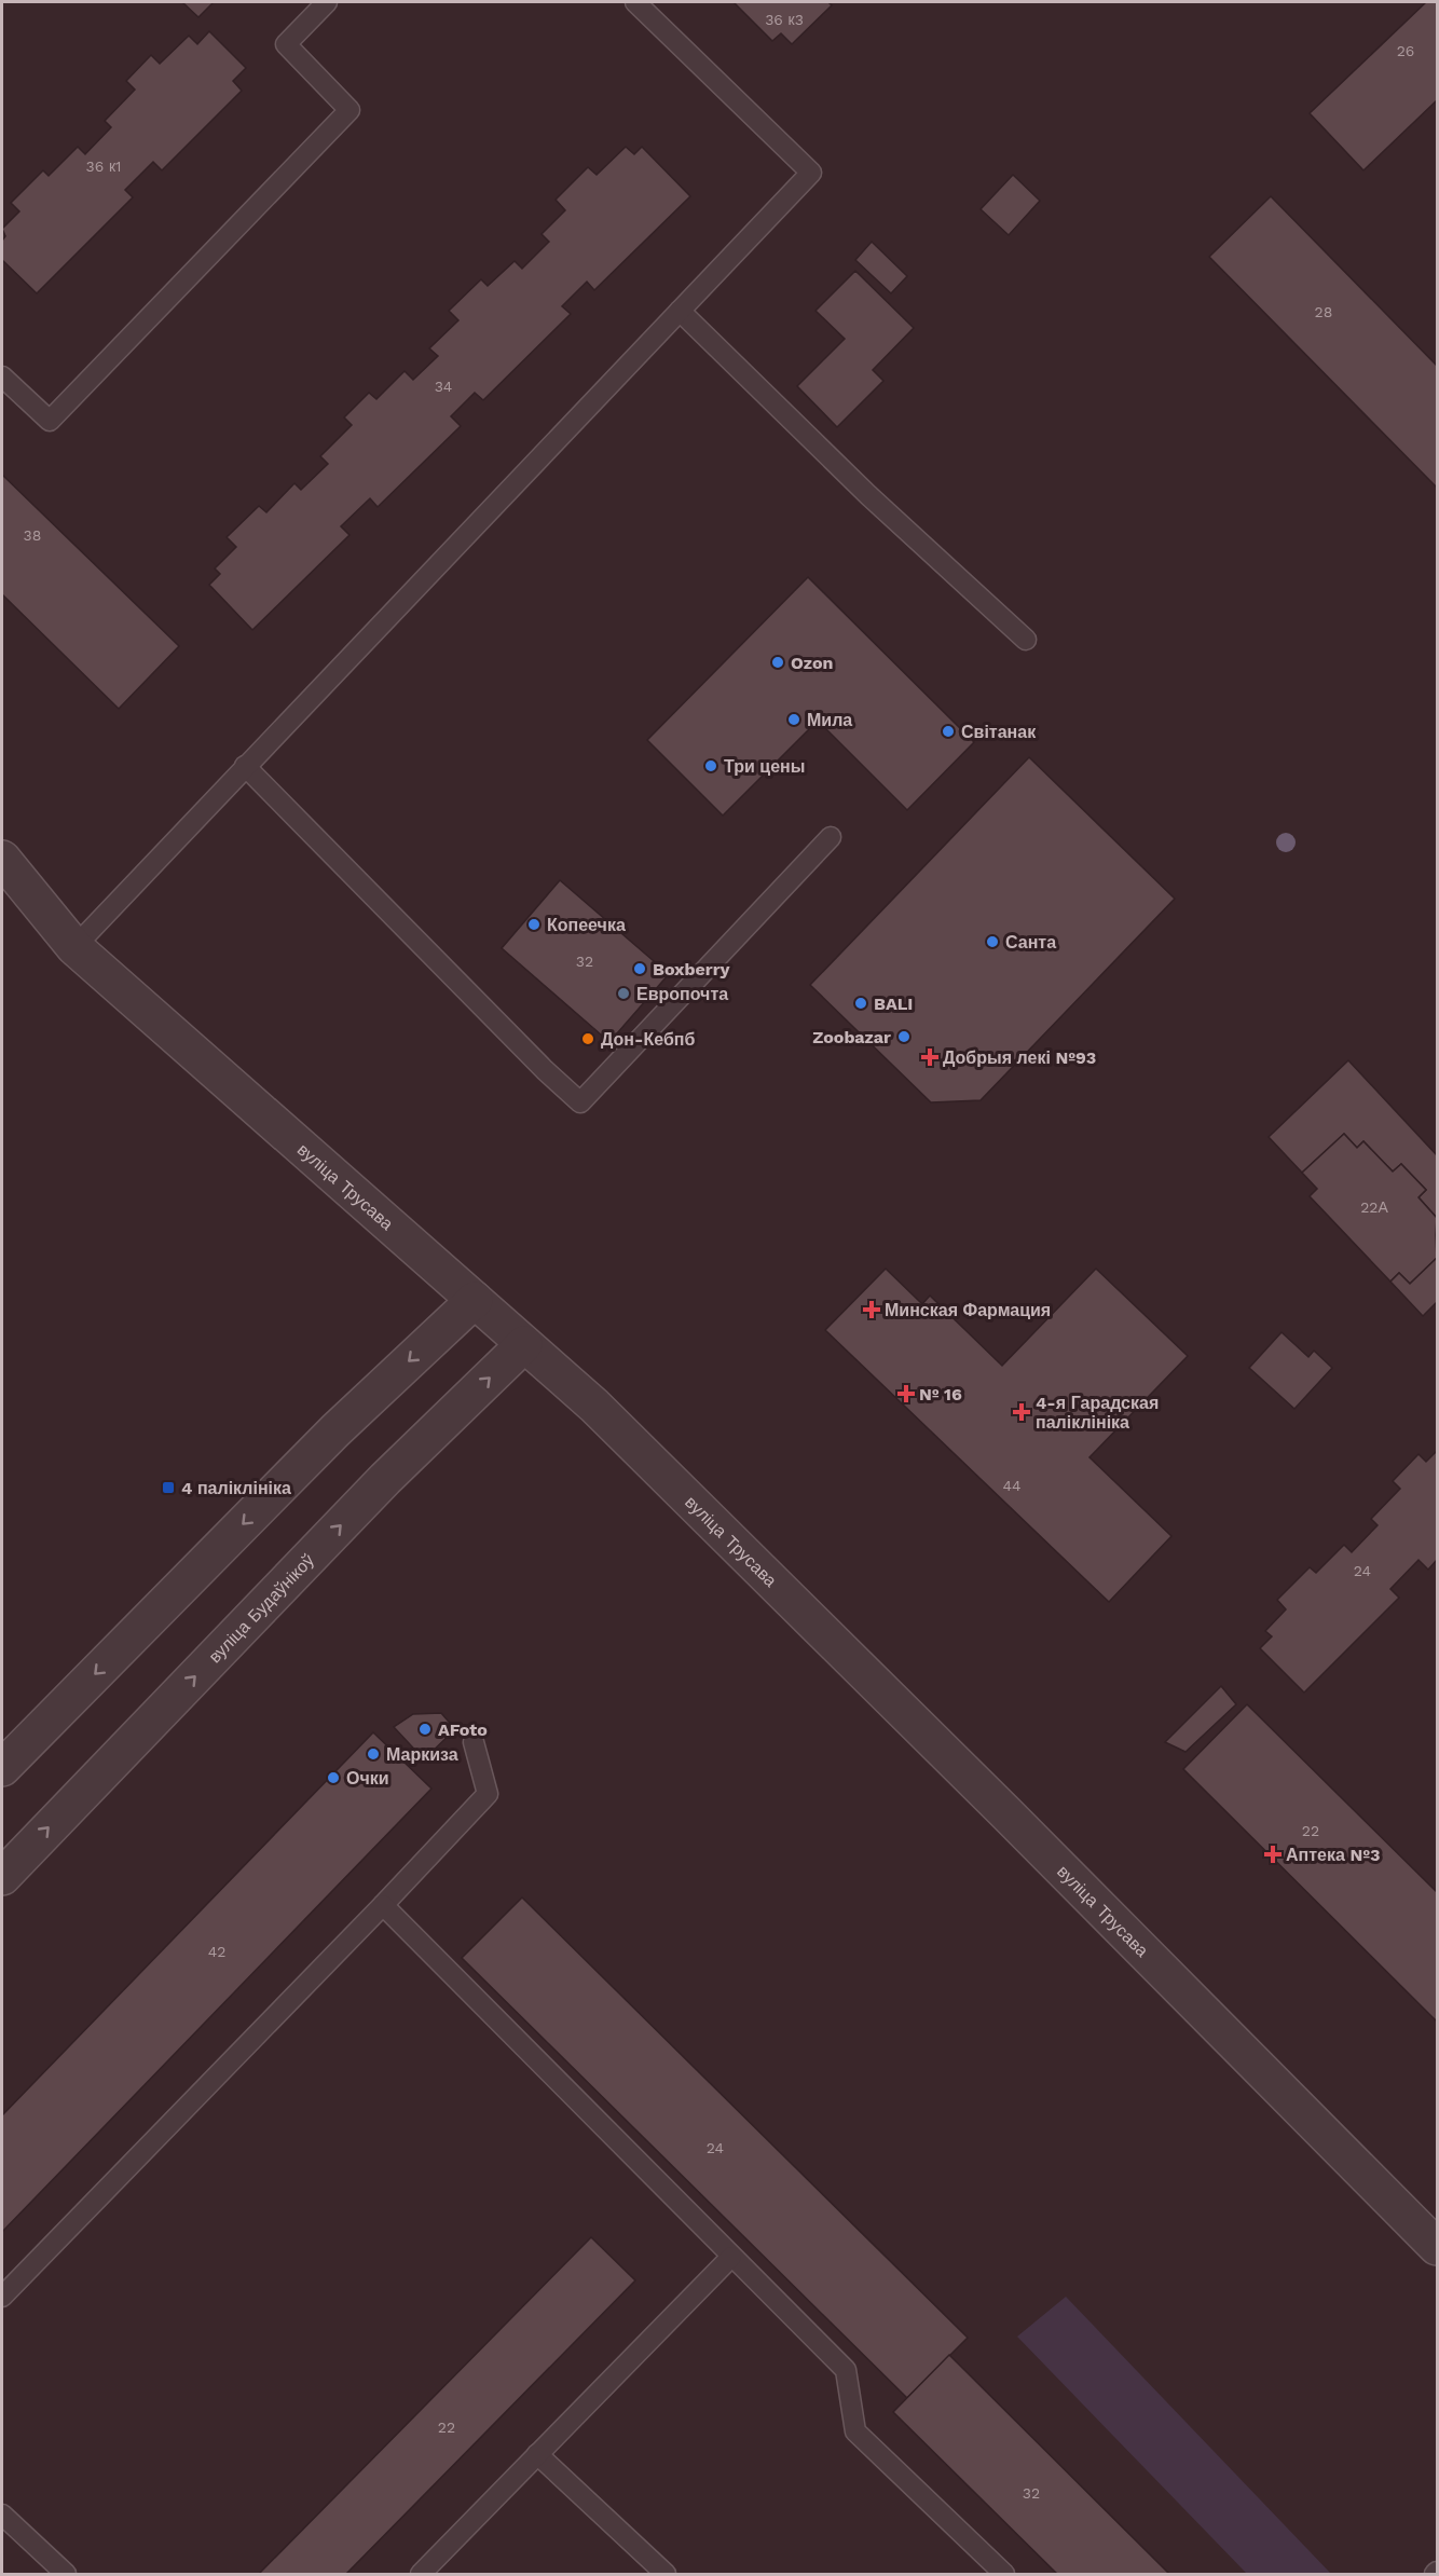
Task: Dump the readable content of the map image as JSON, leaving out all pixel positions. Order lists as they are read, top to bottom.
{
  "streets": {
    "street": ["вуліца Трусава", "вуліца Будаўнікоў"]
  },
  "crossings": [
    ["вуліца Трусава", "вуліца Будаўнікоў"]
  ],
  "places": {
    "other": [
      "Ozon",
      "Мила",
      "Світанак",
      "Три цены",
      "Копеечка",
      "Санта",
      "Boxberry",
      "Европочта",
      "BALI",
      "Zoobazar",
      "Дон-Кебпб",
      "AFoto",
      "Маркиза",
      "Очки"
    ],
    "health": [
      "Добрыя лекі №93",
      "Минская Фармация",
      "№ 16",
      "4-я Гарадская паліклініка",
      "Аптека №3"
    ],
    "transit": ["4 паліклініка"]
  },
  "house_numbers": [
    "36 к3",
    "26",
    "36 к1",
    "28",
    "34",
    "38",
    "32",
    "22А",
    "44",
    "24",
    "22",
    "42",
    "24",
    "22",
    "32"
  ]
}
